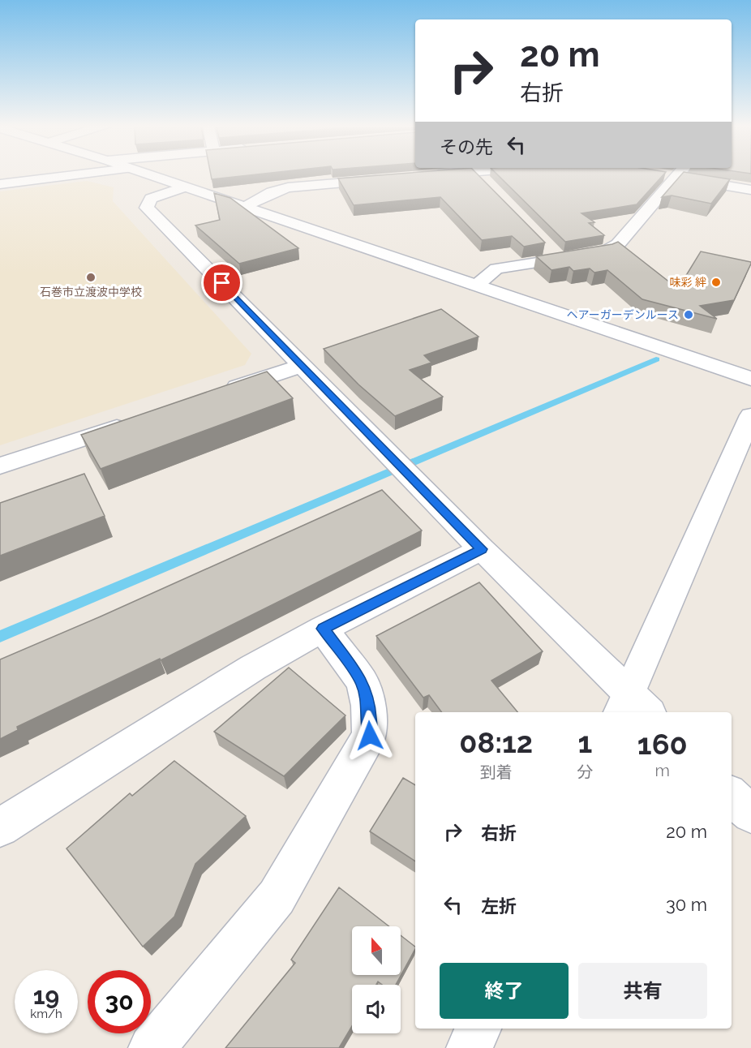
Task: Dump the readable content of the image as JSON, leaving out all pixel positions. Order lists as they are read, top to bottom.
{
  "places": ["石巻市立渡波中学校", "味彩 絆", "ヘアーガーデンルース"],
  "north": "top",
  "page": {
    "turn": ["20 m", "右折"],
    "then": "その先",
    "eta": [
      "08:12",
      "到着",
      "1",
      "分",
      "160",
      "m"
    ],
    "list": [
      {
        "name": "右折",
        "value": "20 m"
      },
      {
        "name": "左折",
        "value": "30 m"
      }
    ],
    "buttons": ["終了", "共有"],
    "speed": "19 km/h",
    "limit": "30"
  }
}
